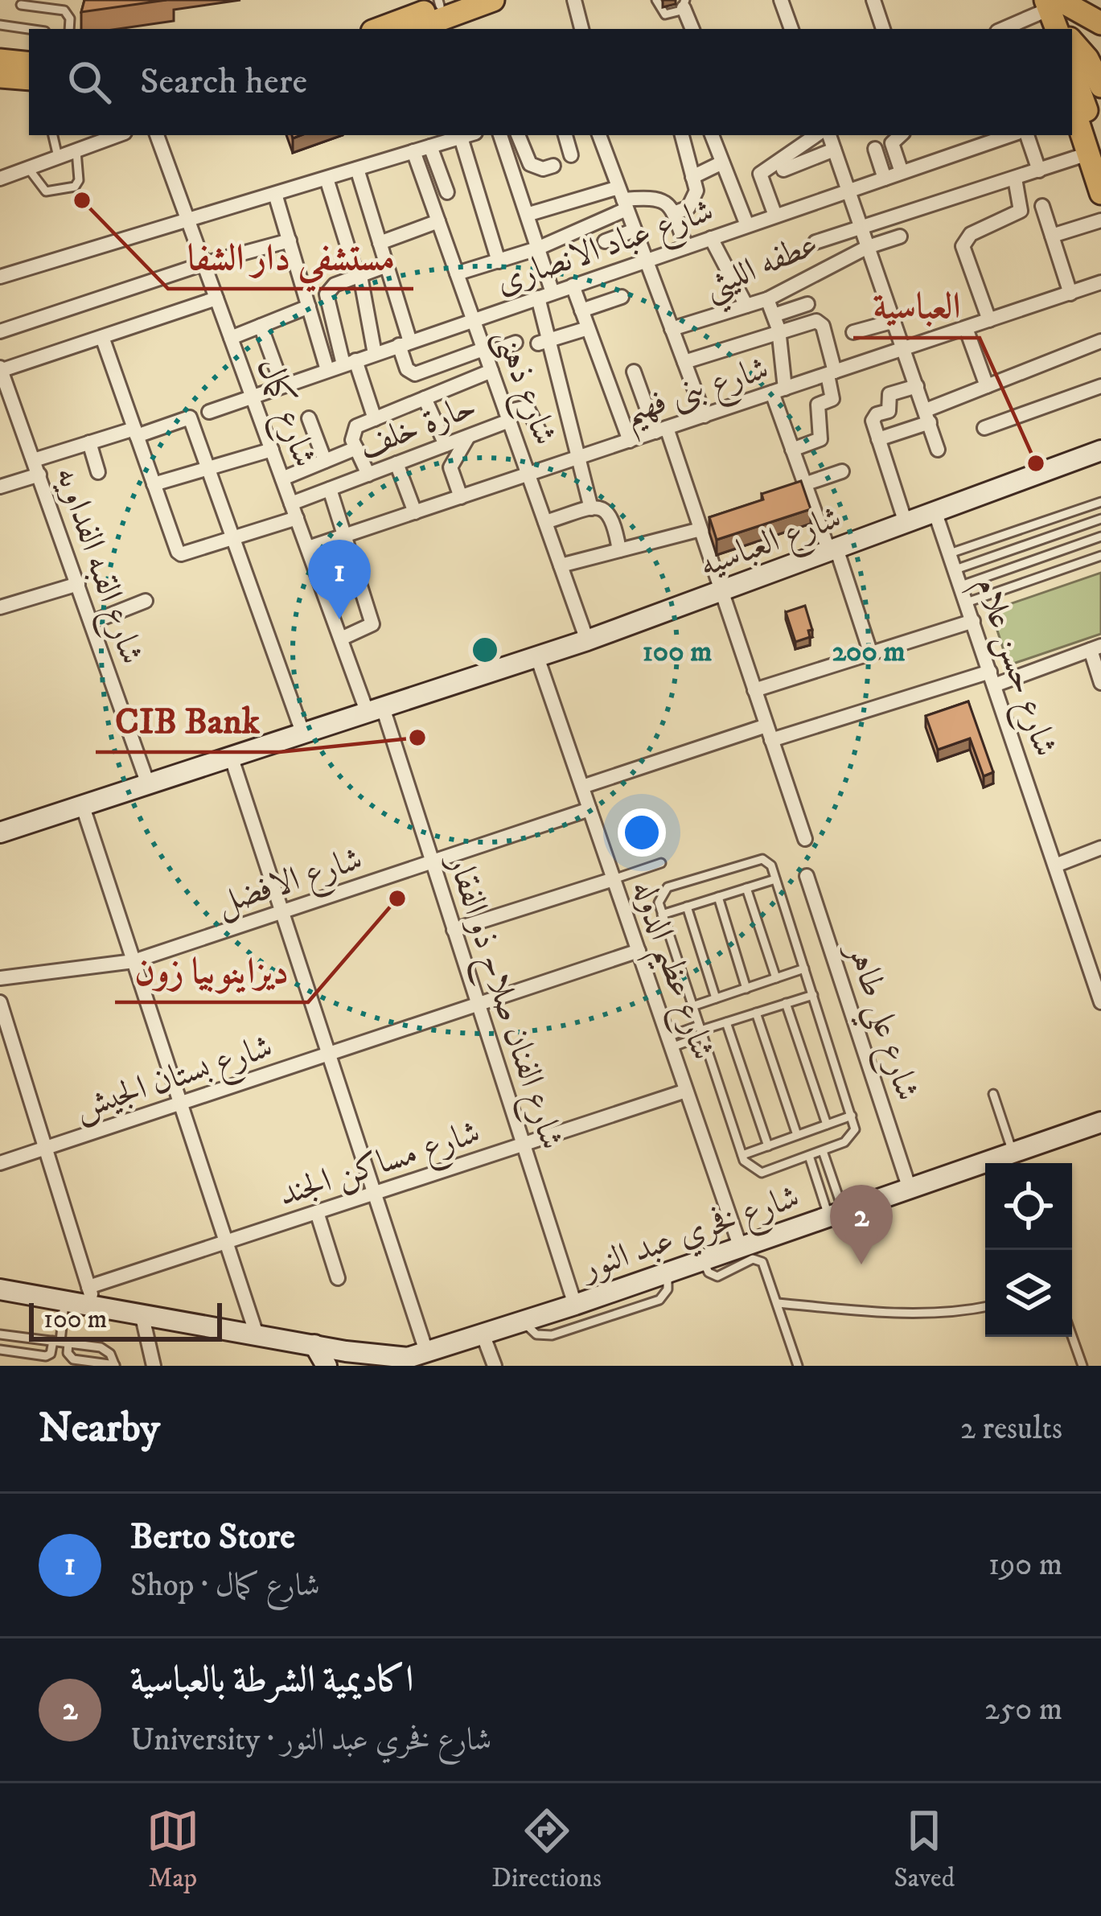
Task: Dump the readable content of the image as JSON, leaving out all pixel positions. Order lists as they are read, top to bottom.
{
  "streets": {
    "main road": ["شارع العباسيه", "شارع فخري عبد النور"],
    "street": [
      "شارع عباد الانصارى",
      "عطفه الليثي",
      "شارع ذهنى",
      "شارع بنى فهيم",
      "شارع كمال",
      "حارة خلف",
      "شارع القبه الفداويه",
      "شارع حسن علام",
      "شارع الافضل",
      "شارع عظيم الدوله",
      "شارع الفنان صلاح ذو الفقار",
      "شارع علي طاهر",
      "شارع بستان الجيش",
      "شارع مساكن الجند"
    ]
  },
  "crossings": [
    ["شارع عباد الانصارى", "شارع ذهنى"],
    ["شارع عباد الانصارى", "شارع كمال"],
    ["شارع ذهنى", "شارع بنى فهيم"],
    ["شارع ذهنى", "حارة خلف"],
    ["شارع ذهنى", "شارع العباسيه"],
    ["شارع بنى فهيم", "شارع كمال"],
    ["شارع كمال", "حارة خلف"],
    ["شارع كمال", "شارع العباسيه"],
    ["شارع كمال", "شارع الفنان صلاح ذو الفقار"],
    ["شارع العباسيه", "شارع القبه الفداويه"],
    ["شارع العباسيه", "شارع حسن علام"],
    ["شارع العباسيه", "شارع عظيم الدوله"],
    ["شارع العباسيه", "شارع الفنان صلاح ذو الفقار"],
    ["شارع الافضل", "شارع عظيم الدوله"],
    ["شارع الافضل", "شارع الفنان صلاح ذو الفقار"],
    ["شارع عظيم الدوله", "شارع بستان الجيش"],
    ["شارع عظيم الدوله", "شارع مساكن الجند"],
    ["شارع عظيم الدوله", "شارع فخري عبد النور"],
    ["شارع الفنان صلاح ذو الفقار", "شارع بستان الجيش"],
    ["شارع الفنان صلاح ذو الفقار", "شارع مساكن الجند"],
    ["شارع الفنان صلاح ذو الفقار", "شارع فخري عبد النور"],
    ["شارع علي طاهر", "شارع فخري عبد النور"]
  ],
  "places": [
    "مستشفي دار الشفا",
    "العباسية",
    "CIB Bank",
    "ديزاينوبيا زون"
  ],
  "scale_bar": "100 m",
  "page": {
    "search": "Search here",
    "pins": ["1", "2"],
    "scale": "100 m",
    "heading": ["Nearby", "2 results"],
    "list": [
      {
        "mark": "1",
        "name": "Berto Store",
        "note": "Shop · شارع كمال",
        "value": "190 m"
      },
      {
        "mark": "2",
        "name": "اكاديمية الشرطة بالعباسية",
        "note": "University · شارع فخري عبد النور",
        "value": "250 m"
      }
    ],
    "nav": ["Map", "Directions", "Saved"]
  },
  "rings": ["100 m", "200 m"]
}
